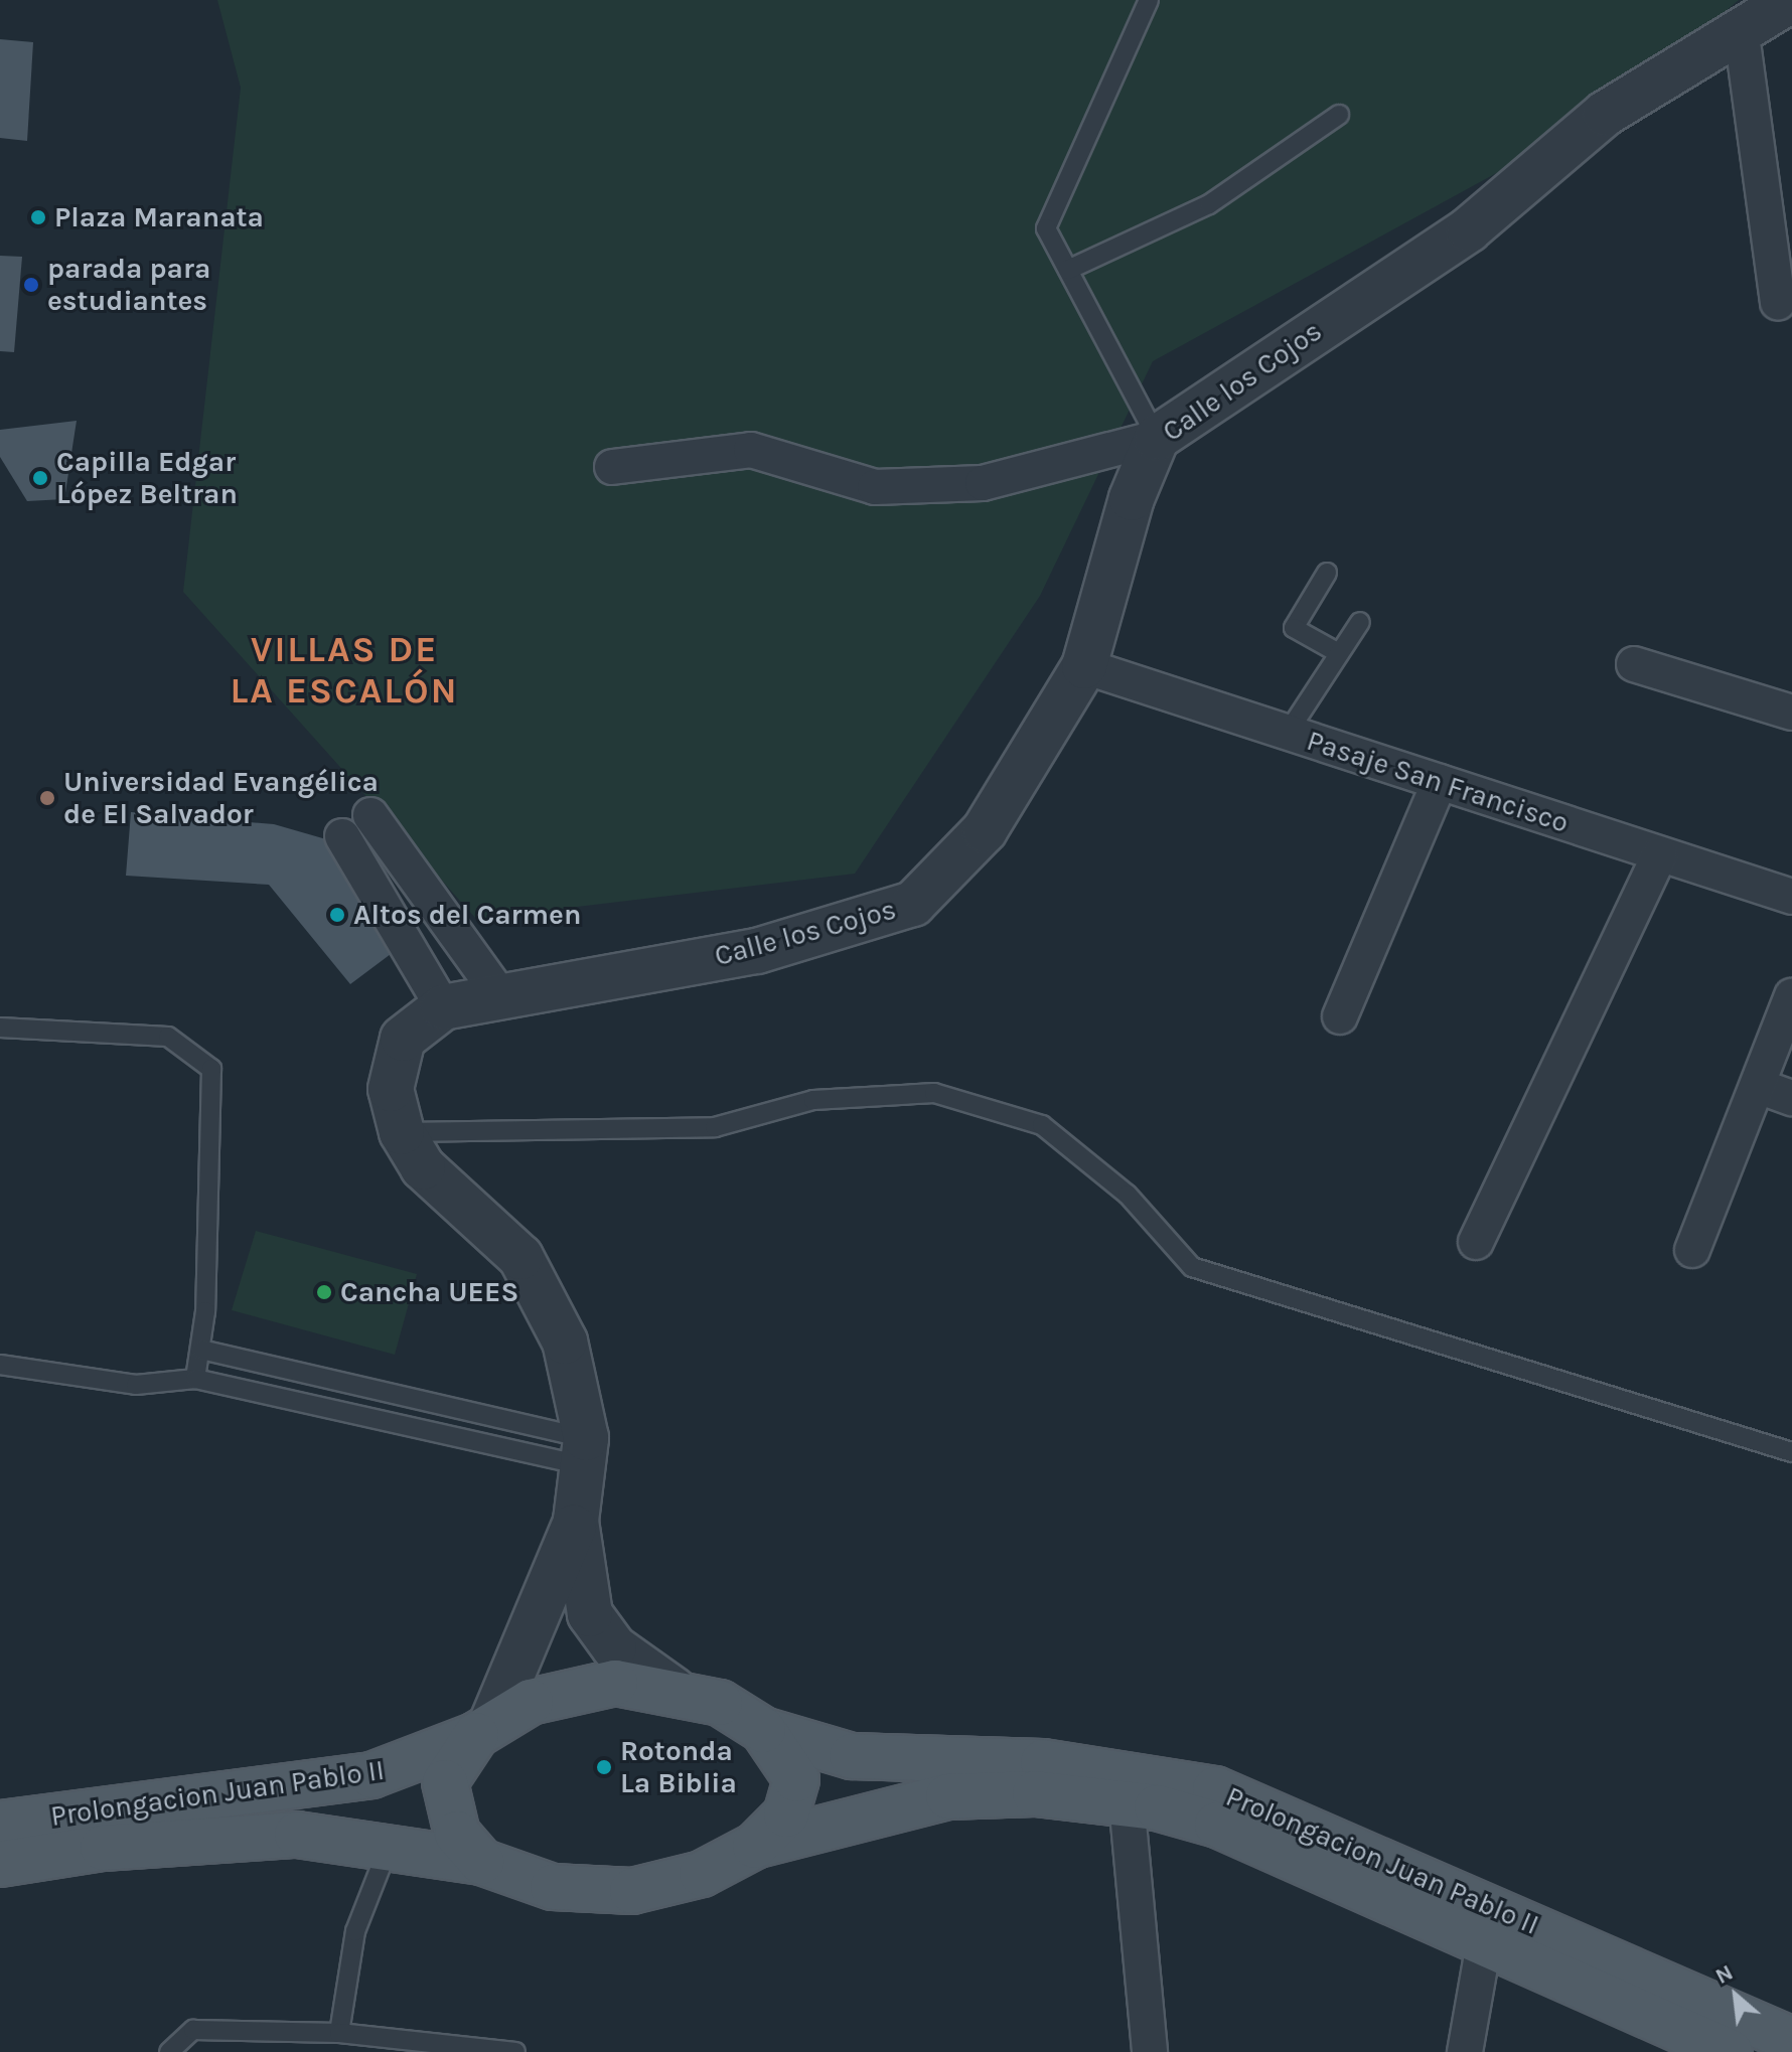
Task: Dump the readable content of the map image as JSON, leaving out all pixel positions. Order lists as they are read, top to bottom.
{
  "streets": {
    "main road": ["Prolongacion Juan Pablo II"],
    "street": ["Calle los Cojos", "Pasaje San Francisco"]
  },
  "crossings": [
    ["Calle los Cojos", "Pasaje San Francisco"],
    ["Calle los Cojos", "Prolongacion Juan Pablo II"]
  ],
  "districts": ["VILLAS DE LA ESCALÓN"],
  "places": [
    "Plaza Maranata",
    "parada para estudiantes",
    "Capilla Edgar López Beltran",
    "Universidad Evangélica de El Salvador",
    "Altos del Carmen",
    "Cancha UEES",
    "Rotonda La Biblia"
  ],
  "north": "top left"
}
